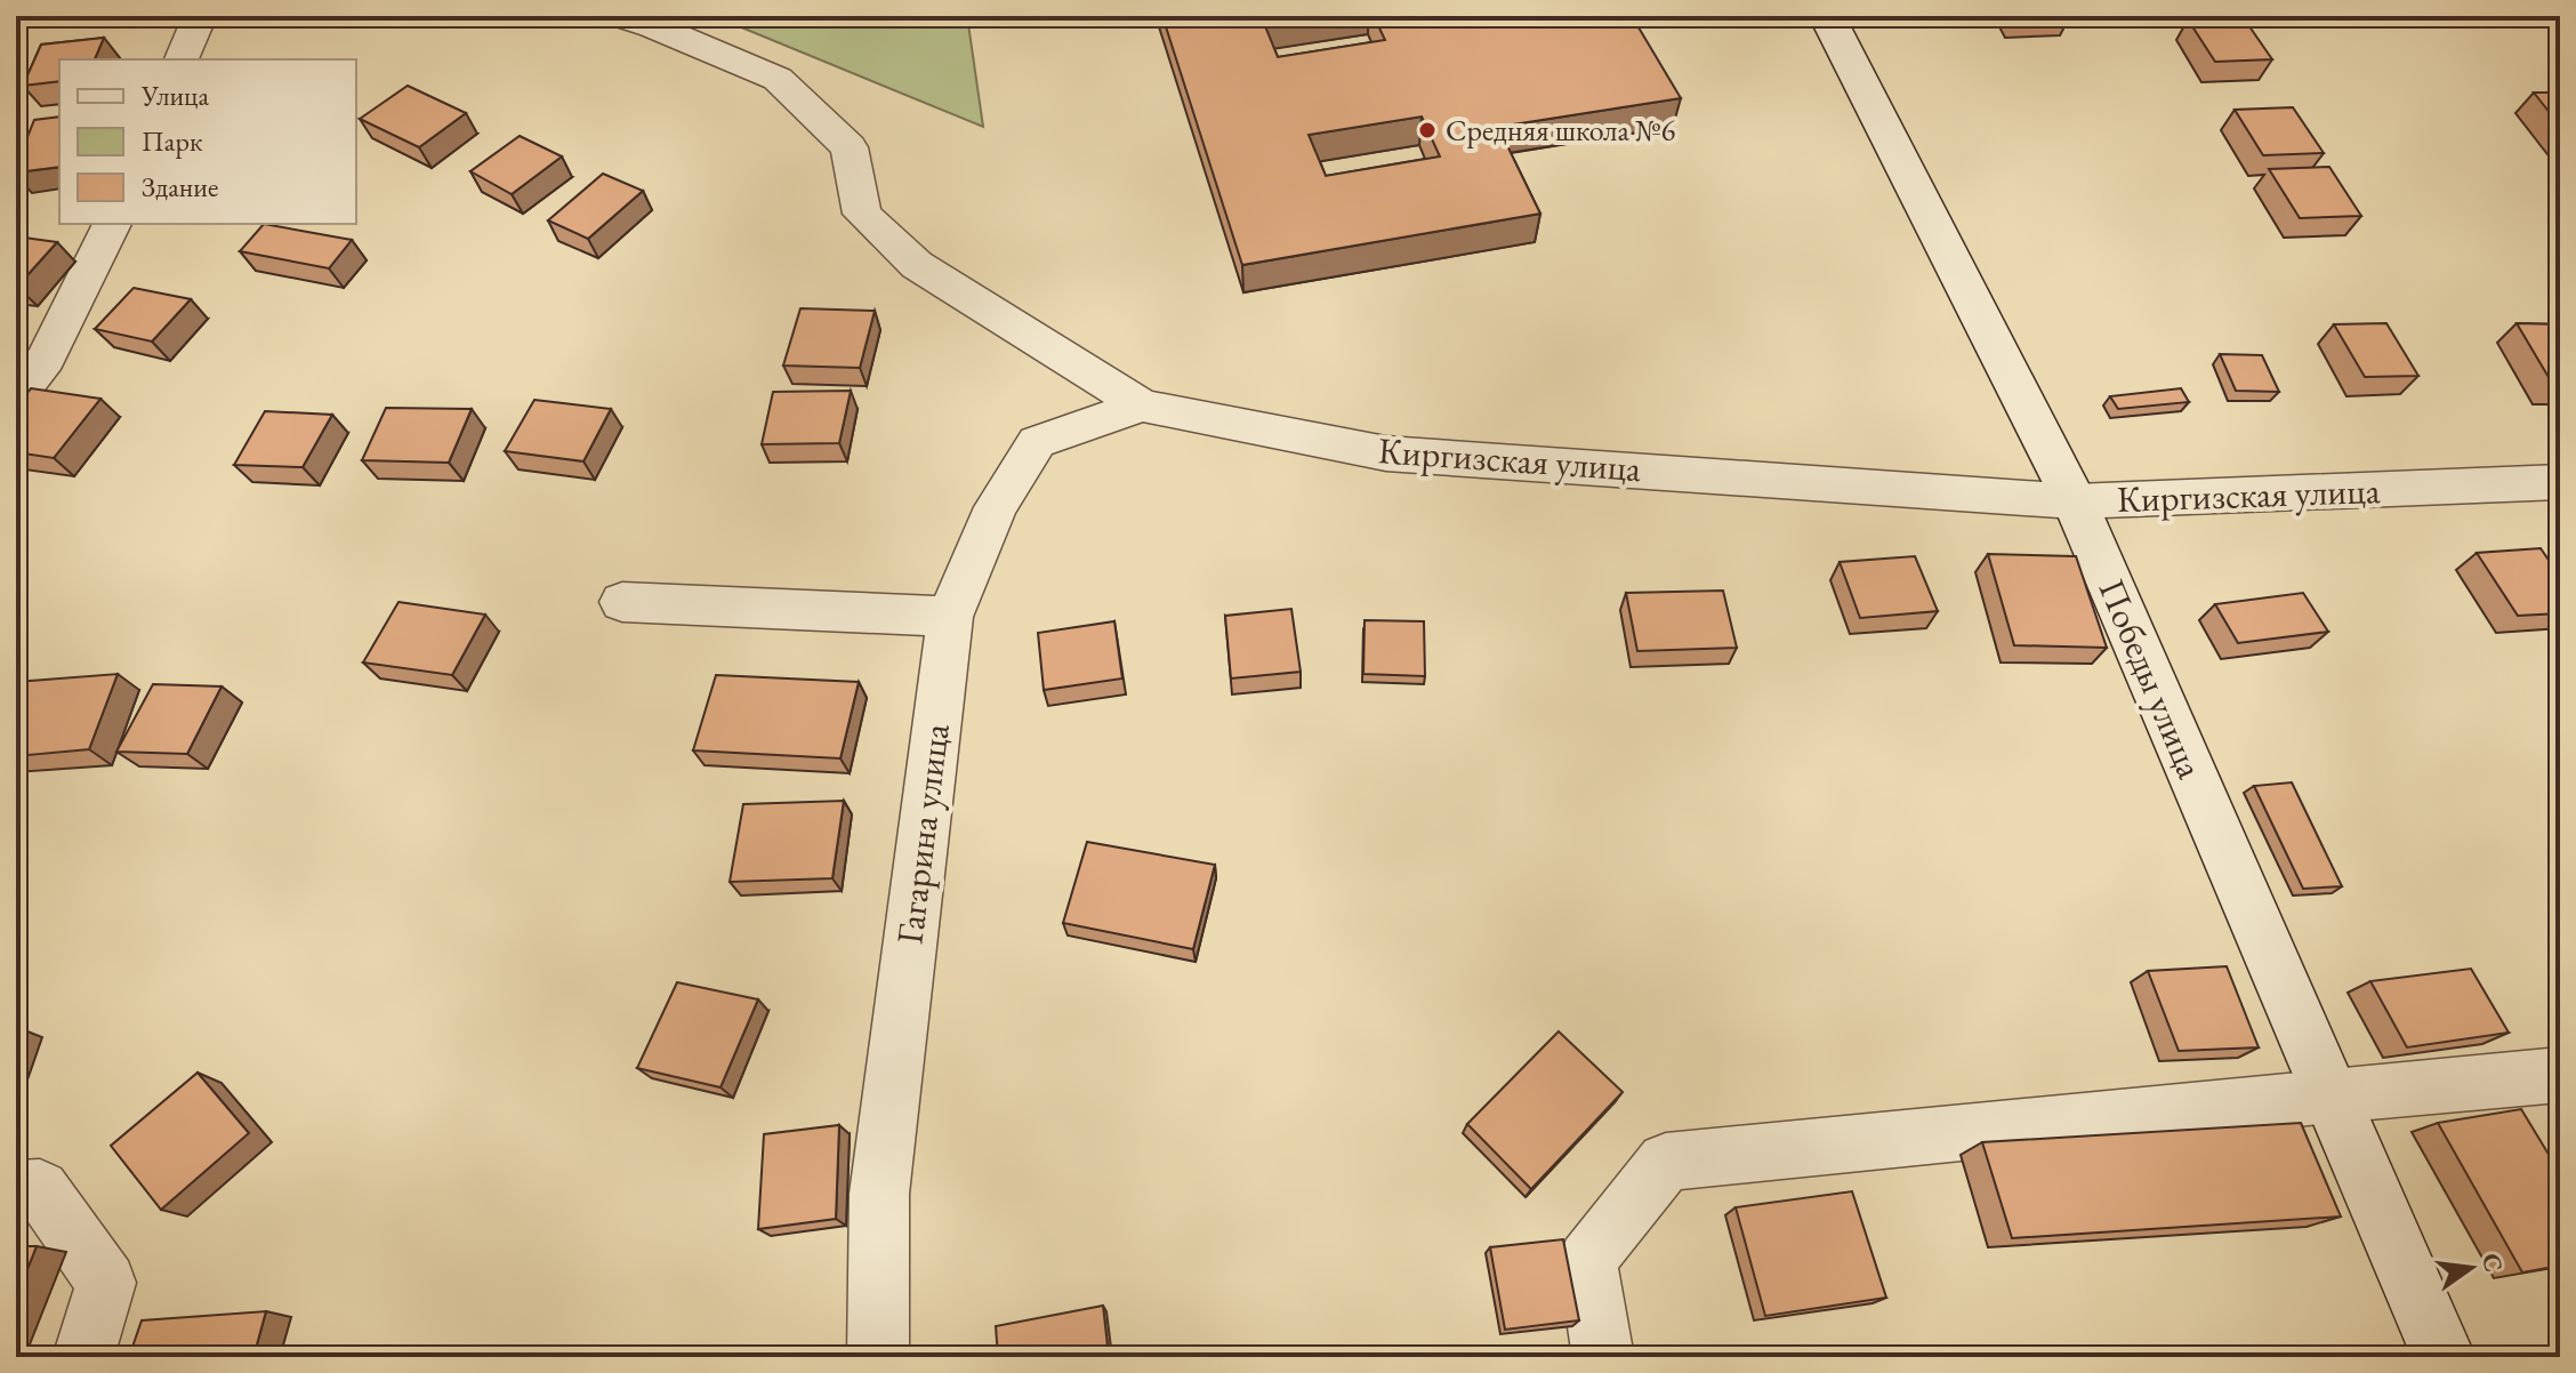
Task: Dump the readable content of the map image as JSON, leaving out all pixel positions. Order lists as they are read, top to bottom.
{
  "streets": {
    "street": ["Киргизская улица", "Победы улица", "Гагарина улица"]
  },
  "crossings": [
    ["Киргизская улица", "Победы улица"],
    ["Киргизская улица", "Гагарина улица"]
  ],
  "places": ["Средняя школа №6"],
  "legend": ["Улица", "Парк", "Здание"],
  "north": "right"
}
